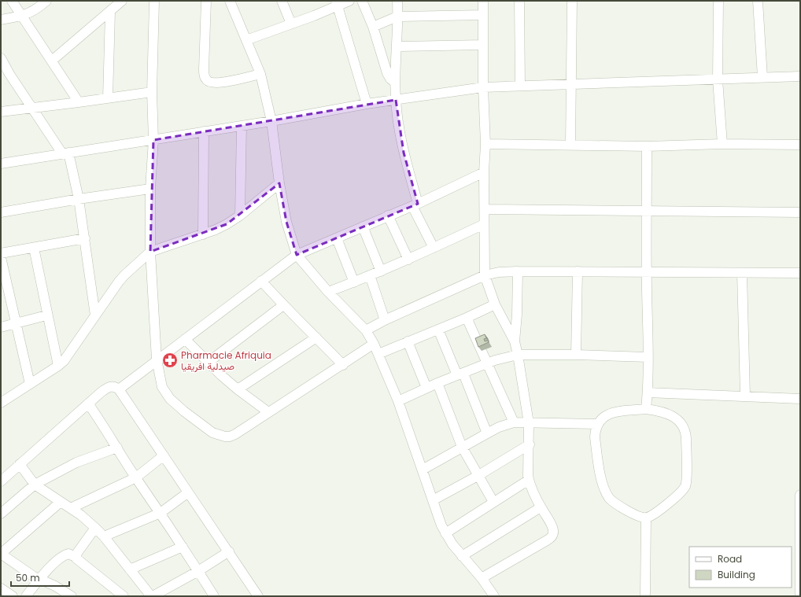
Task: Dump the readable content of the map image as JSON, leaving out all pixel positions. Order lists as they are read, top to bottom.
{
  "places": {
    "pharmacy": ["Pharmacie Afriquia صيدلية افريقيا"]
  },
  "legend": ["Road", "Building"],
  "scale_bar": "50 m"
}
